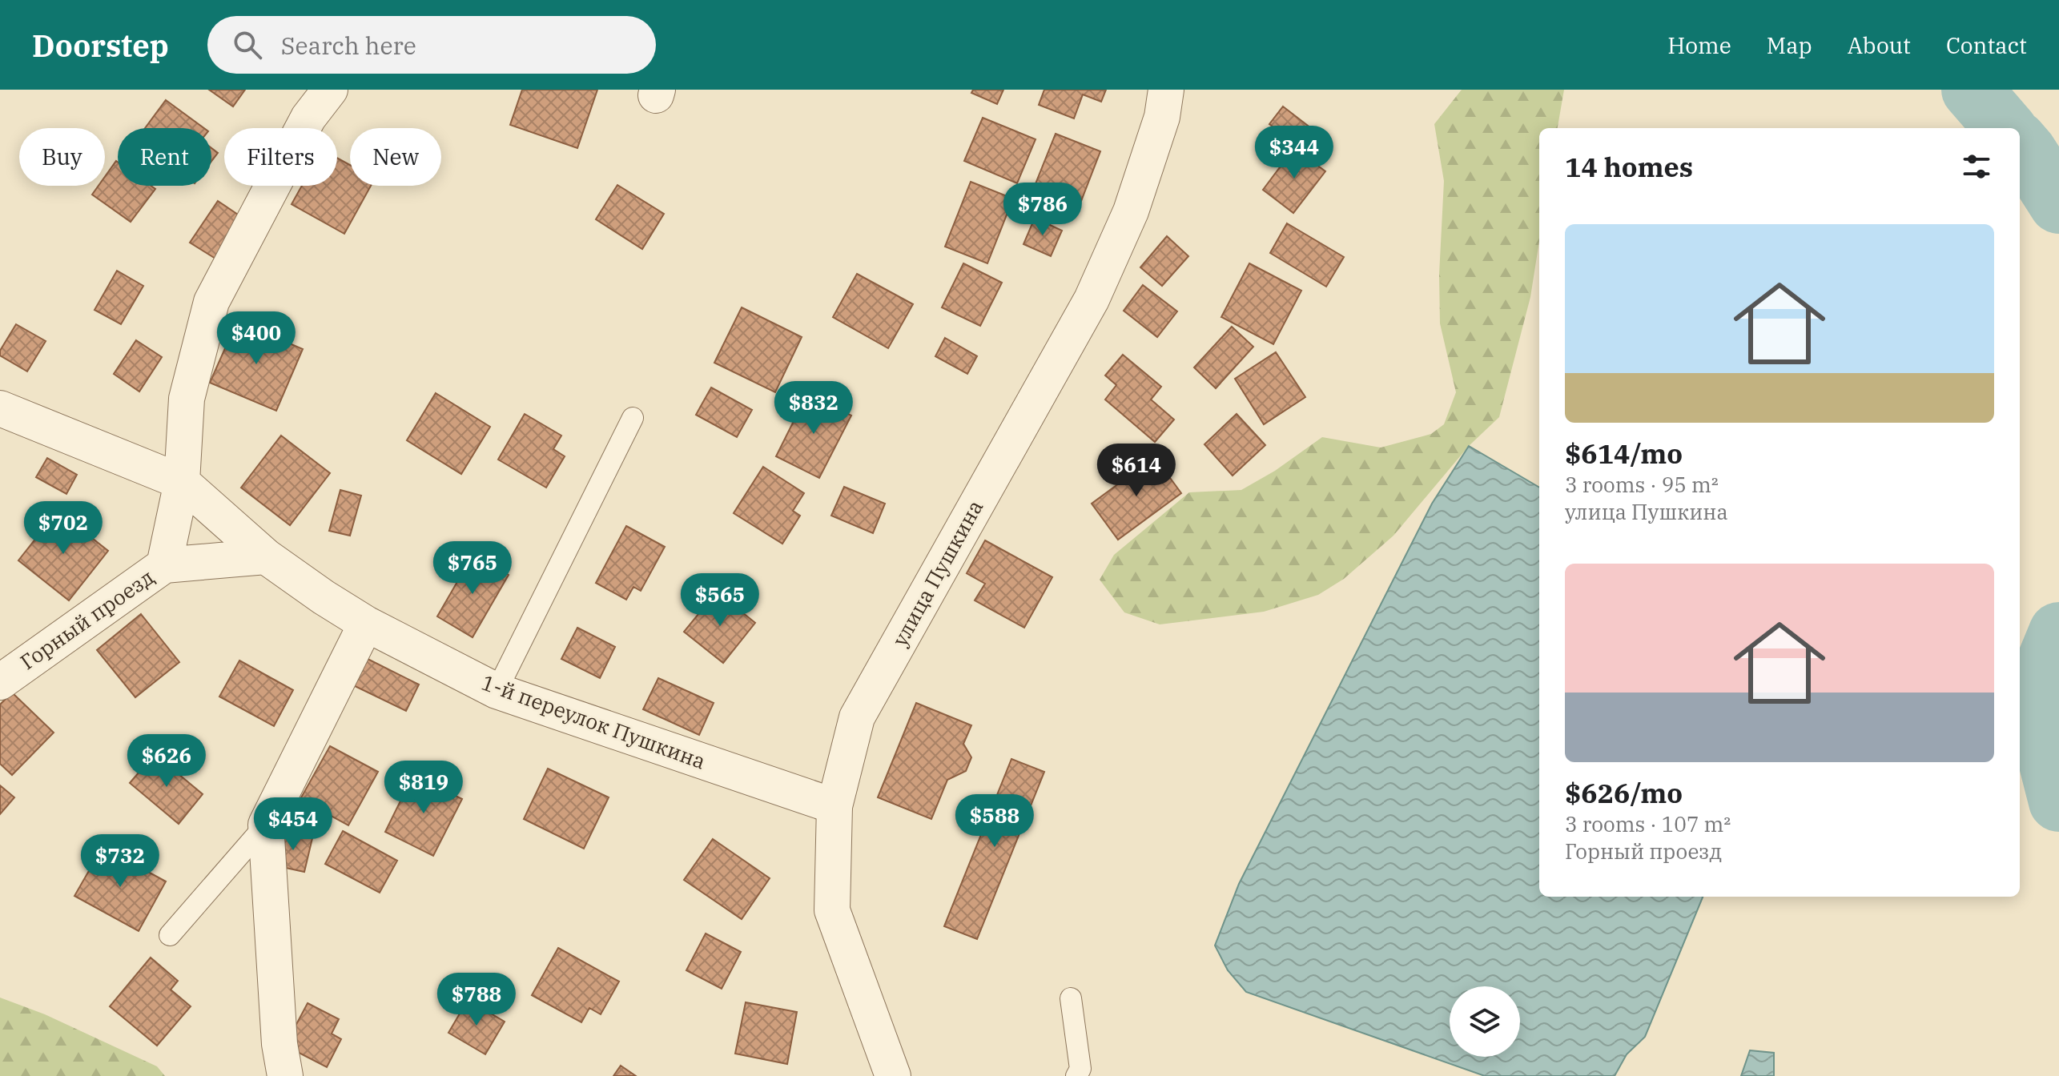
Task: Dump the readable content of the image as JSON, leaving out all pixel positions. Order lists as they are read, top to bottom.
{
  "streets": {
    "street": ["улица Пушкина", "Горный проезд", "1-й переулок Пушкина"]
  },
  "crossings": [
    ["улица Пушкина", "1-й переулок Пушкина"],
    ["Горный проезд", "1-й переулок Пушкина"]
  ],
  "page": {
    "header": "Doorstep",
    "search": "Search here",
    "nav": [
      "Home",
      "Map",
      "About",
      "Contact"
    ],
    "price": [
      "$344",
      "$786",
      "$400",
      "$832",
      "$614",
      "$702",
      "$765",
      "$565",
      "$626",
      "$819",
      "$588",
      "$454",
      "$732",
      "$788"
    ],
    "chip": [
      "Buy",
      "Rent",
      "Filters",
      "New"
    ],
    "heading": "14 homes",
    "list": [
      {
        "name": "$614/mo",
        "note": "3 rooms · 95 m² · улица Пушкина"
      },
      {
        "name": "$626/mo",
        "note": "3 rooms · 107 m² · Горный проезд"
      }
    ]
  }
}
